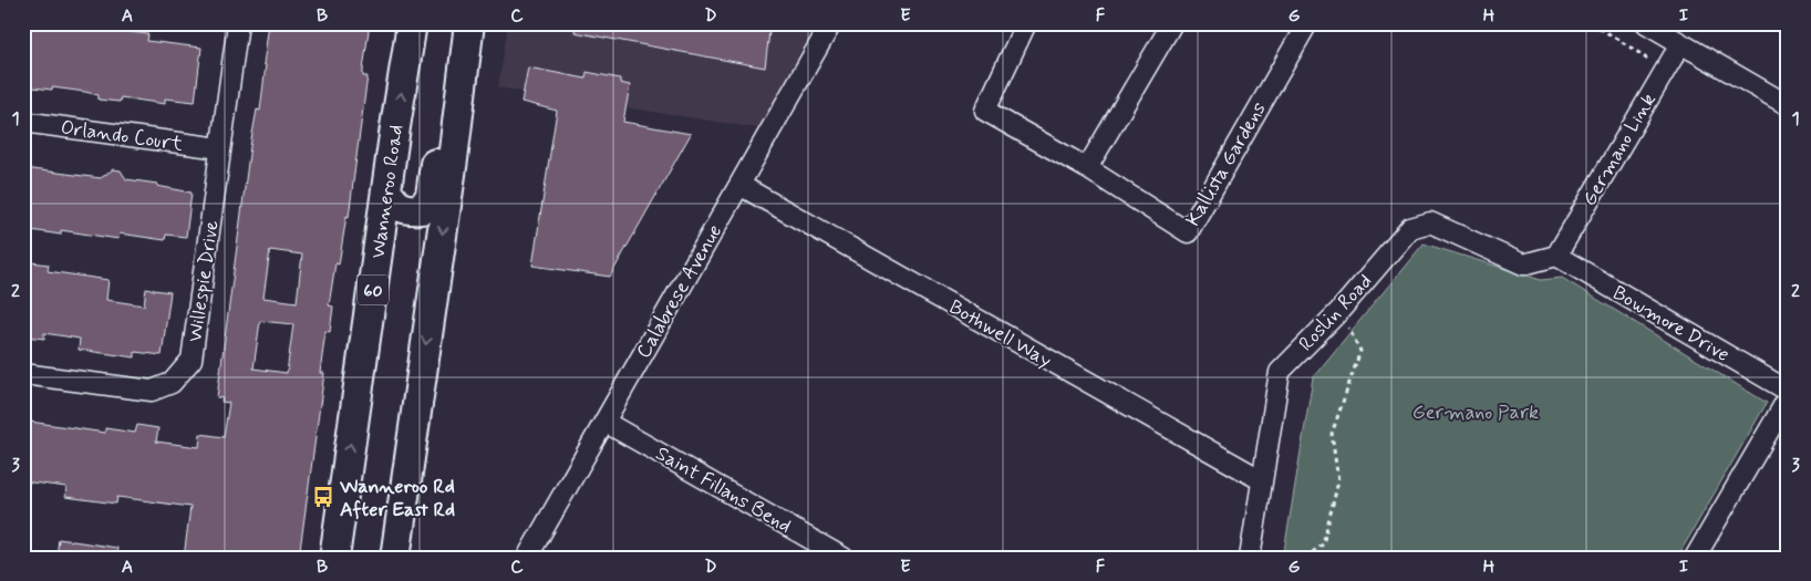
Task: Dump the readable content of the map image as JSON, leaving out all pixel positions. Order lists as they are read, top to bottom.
{
  "streets": {
    "highway": ["Wanneroo Road", "60"],
    "street": [
      "Orlando Court",
      "Germano Link",
      "Kallista Gardens",
      "Willespie Drive",
      "Calabrese Avenue",
      "Roslin Road",
      "Bowmore Drive",
      "Bothwell Way",
      "Saint Fillans Bend"
    ]
  },
  "crossings": [
    ["Orlando Court", "Willespie Drive"],
    ["Germano Link", "Roslin Road"],
    ["Germano Link", "Bowmore Drive"],
    ["Calabrese Avenue", "Bothwell Way"],
    ["Calabrese Avenue", "Saint Fillans Bend"],
    ["Roslin Road", "Bowmore Drive"],
    ["Roslin Road", "Bothwell Way"]
  ],
  "parks": ["Germano Park"],
  "places": {
    "bus stop": ["Wanneroo Rd After East Rd"]
  },
  "grid": {
    "columns": [
      "A",
      "B",
      "C",
      "D",
      "E",
      "F",
      "G",
      "H",
      "I"
    ],
    "rows": ["1", "2", "3"]
  }
}
